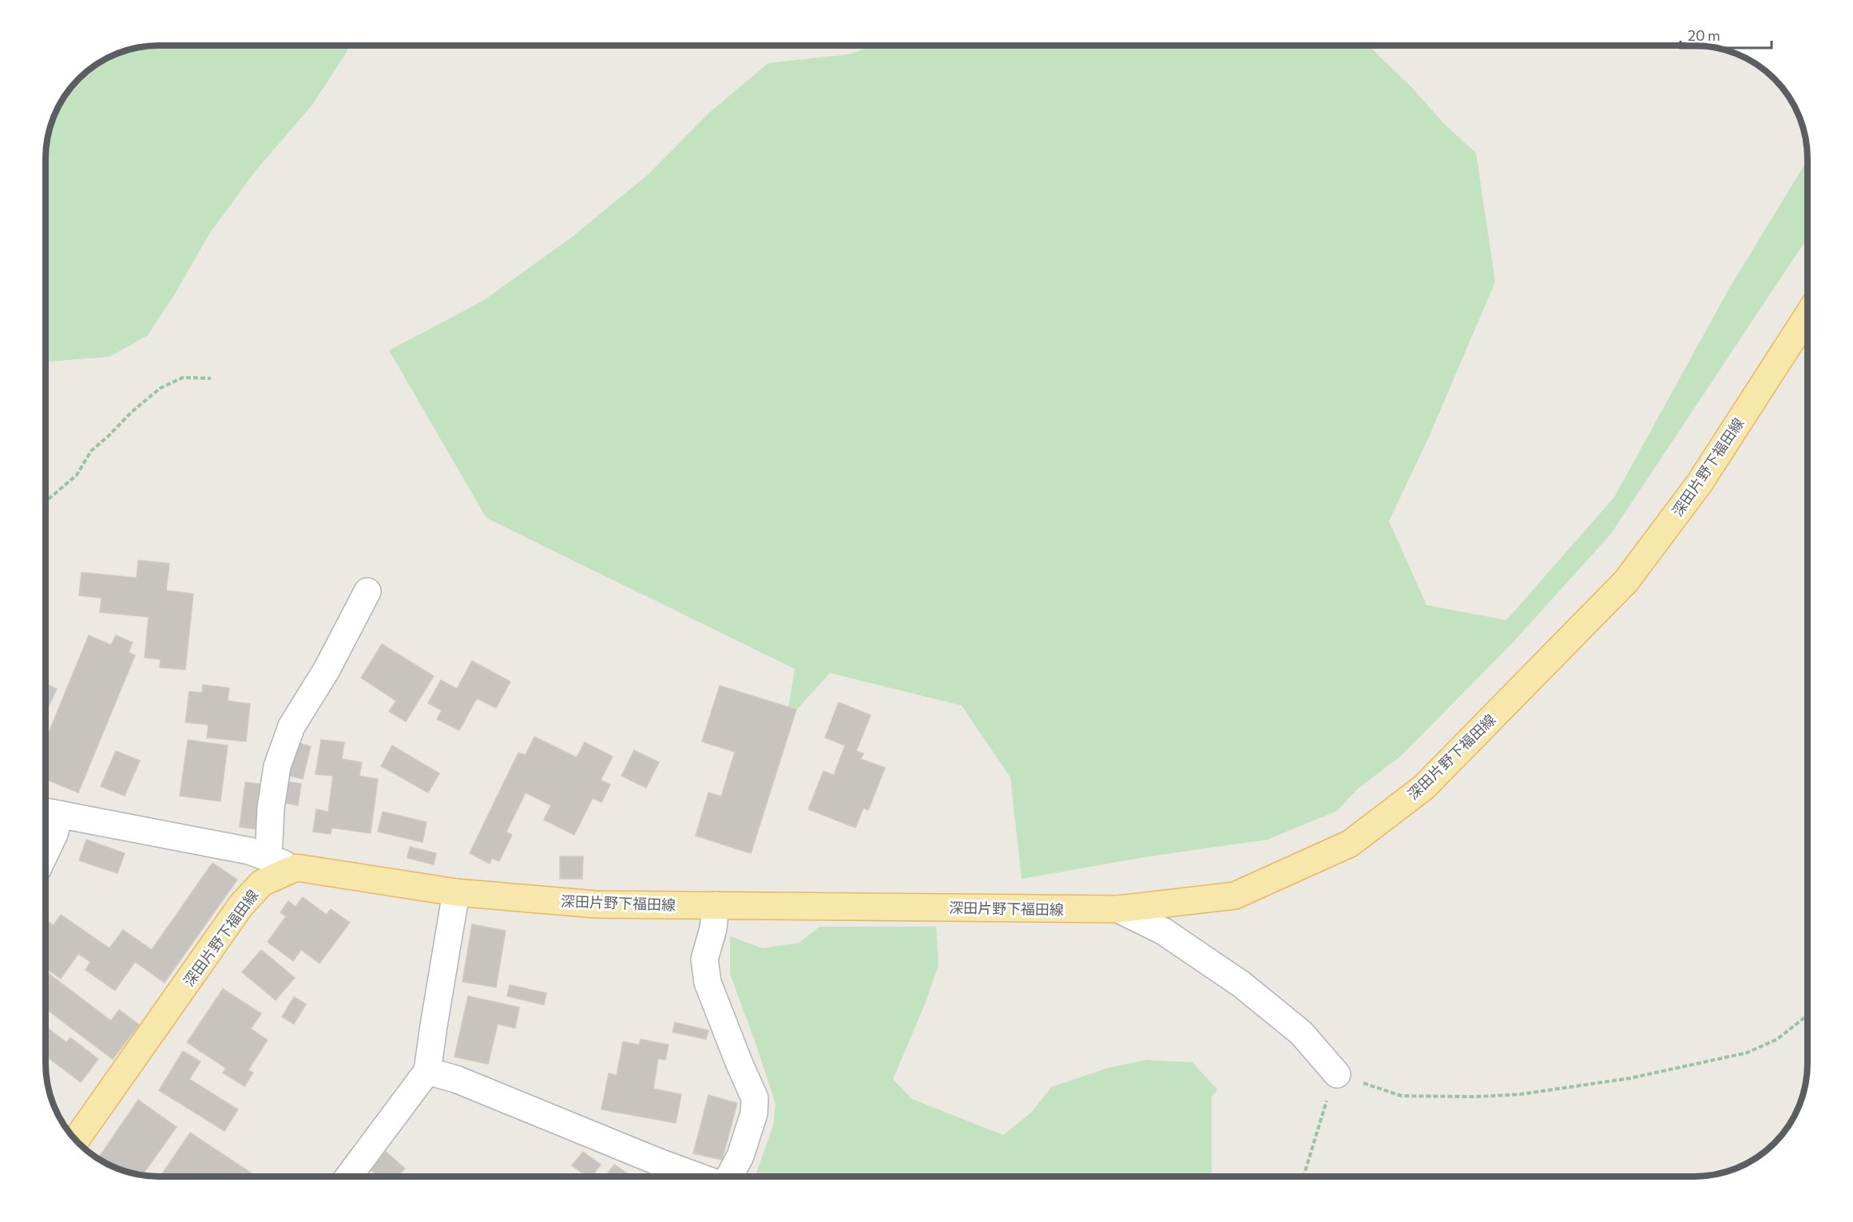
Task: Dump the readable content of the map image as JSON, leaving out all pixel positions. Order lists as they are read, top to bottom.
{
  "streets": {
    "main road": ["深田片野下福田線"]
  },
  "scale_bar": "20 m"
}
